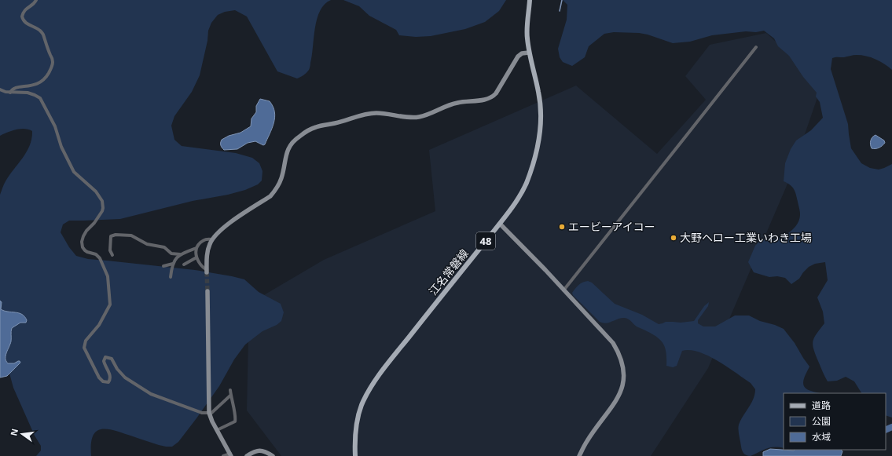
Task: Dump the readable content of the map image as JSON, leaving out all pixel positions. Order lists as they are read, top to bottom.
{
  "streets": {
    "main road": ["48", "江名常磐線"]
  },
  "places": ["エービーアイコー", "大野ヘロー工業いわき工場"],
  "legend": ["道路", "公園", "水域"],
  "north": "left"
}
